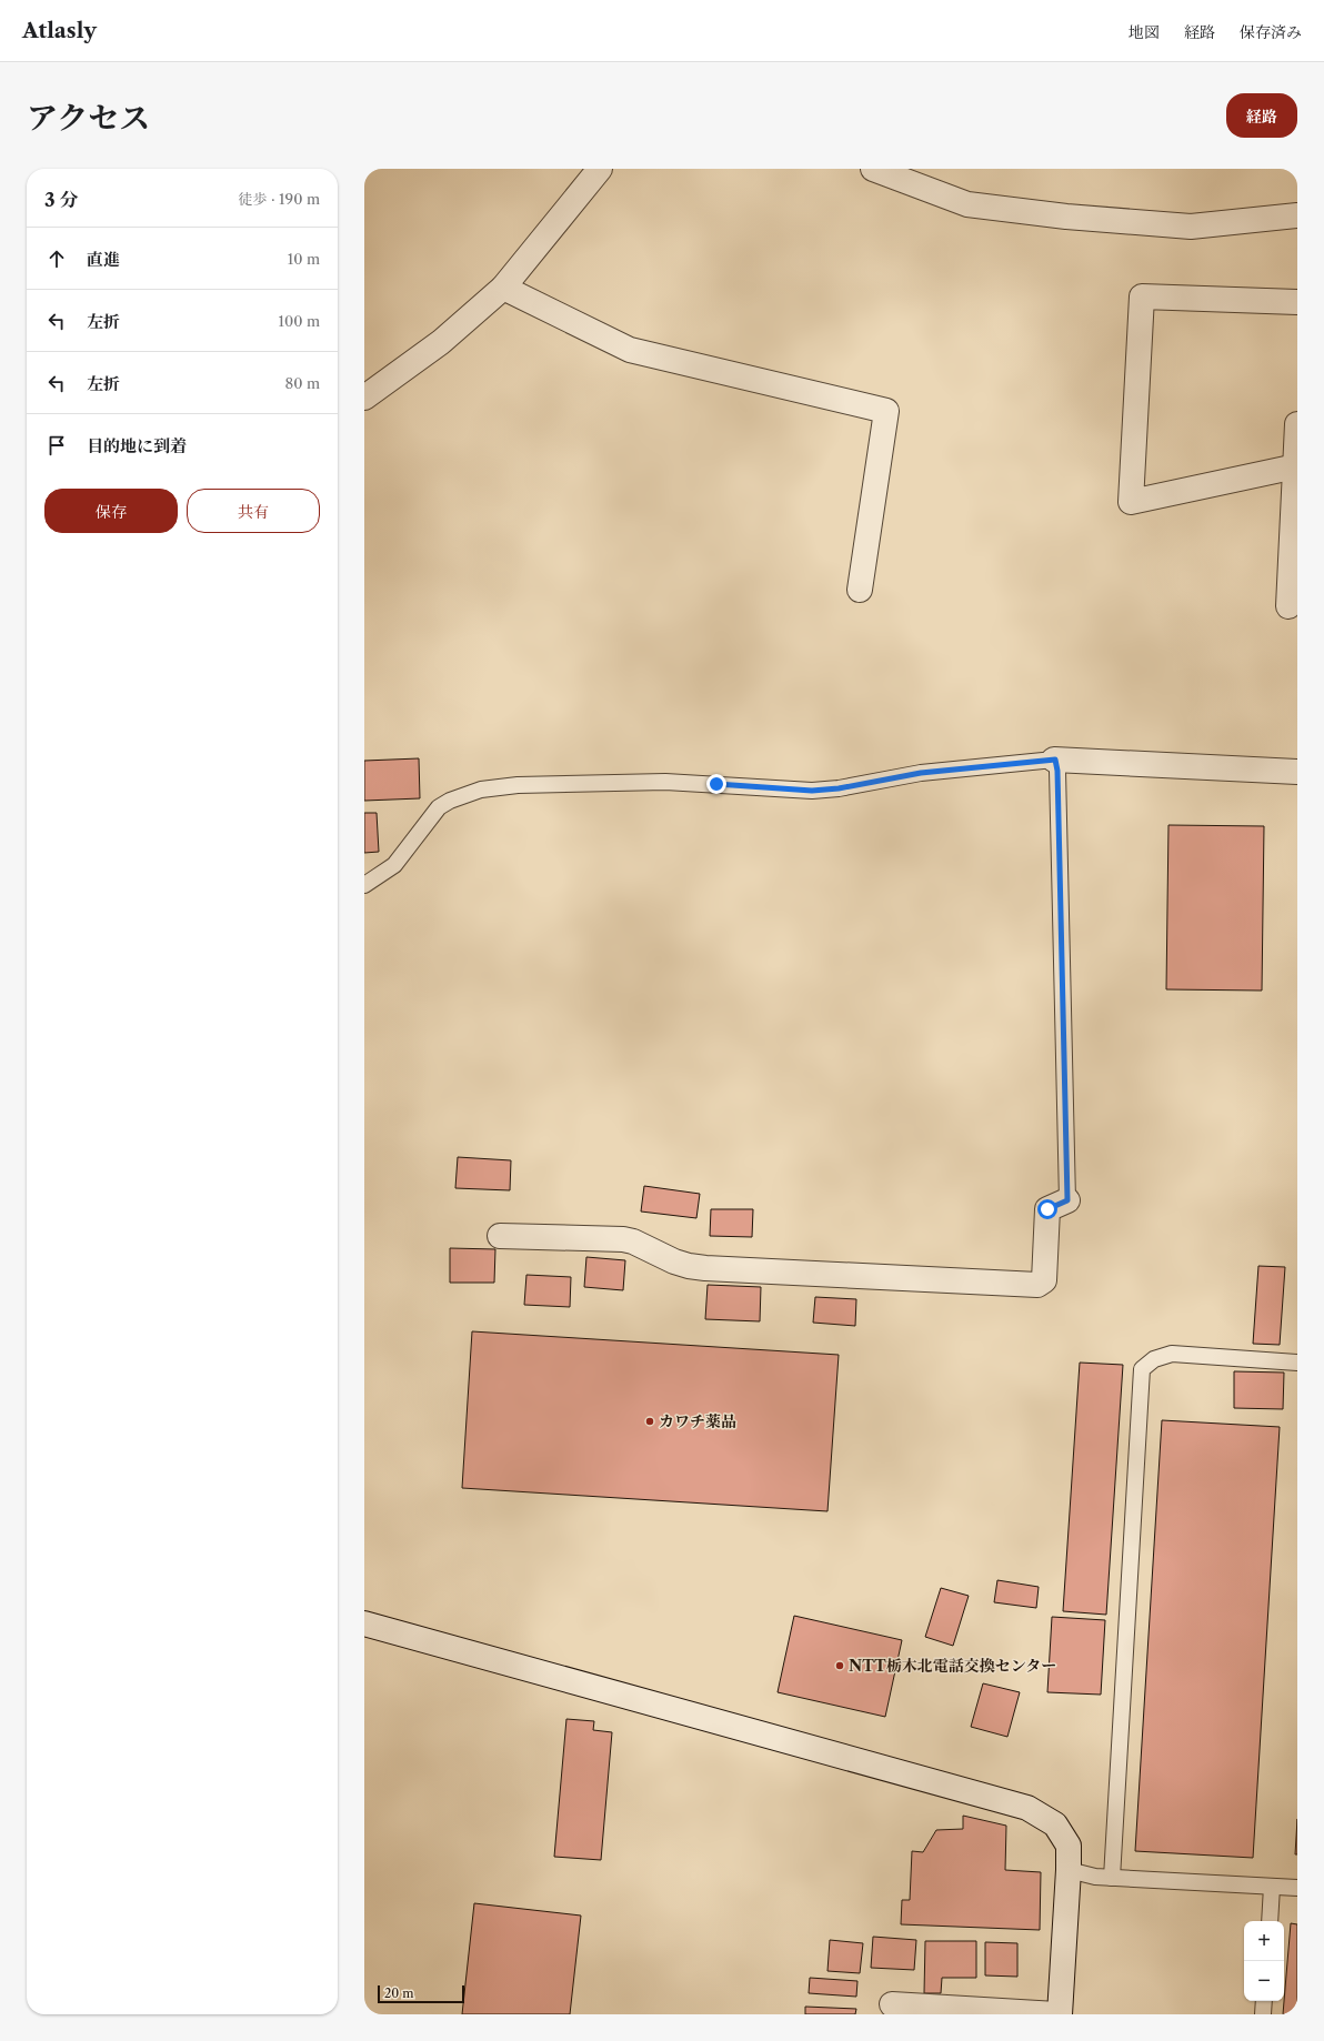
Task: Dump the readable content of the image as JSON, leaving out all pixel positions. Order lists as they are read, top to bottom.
{
  "places": ["カワチ薬品", "NTT栃木北電話交換センター"],
  "scale_bar": "20 m",
  "page": {
    "header": "Atlasly",
    "nav": ["地図", "経路", "保存済み"],
    "title": "アクセス",
    "buttons": [
      "経路",
      ["保存", "共有"]
    ],
    "heading": ["3 分", "徒歩 · 190 m"],
    "list": [
      ["直進", "10 m"],
      ["左折", "100 m"],
      ["左折", "80 m"],
      "目的地に到着"
    ],
    "map_buttons": ["+", "−"],
    "scale": "20 m"
  }
}
